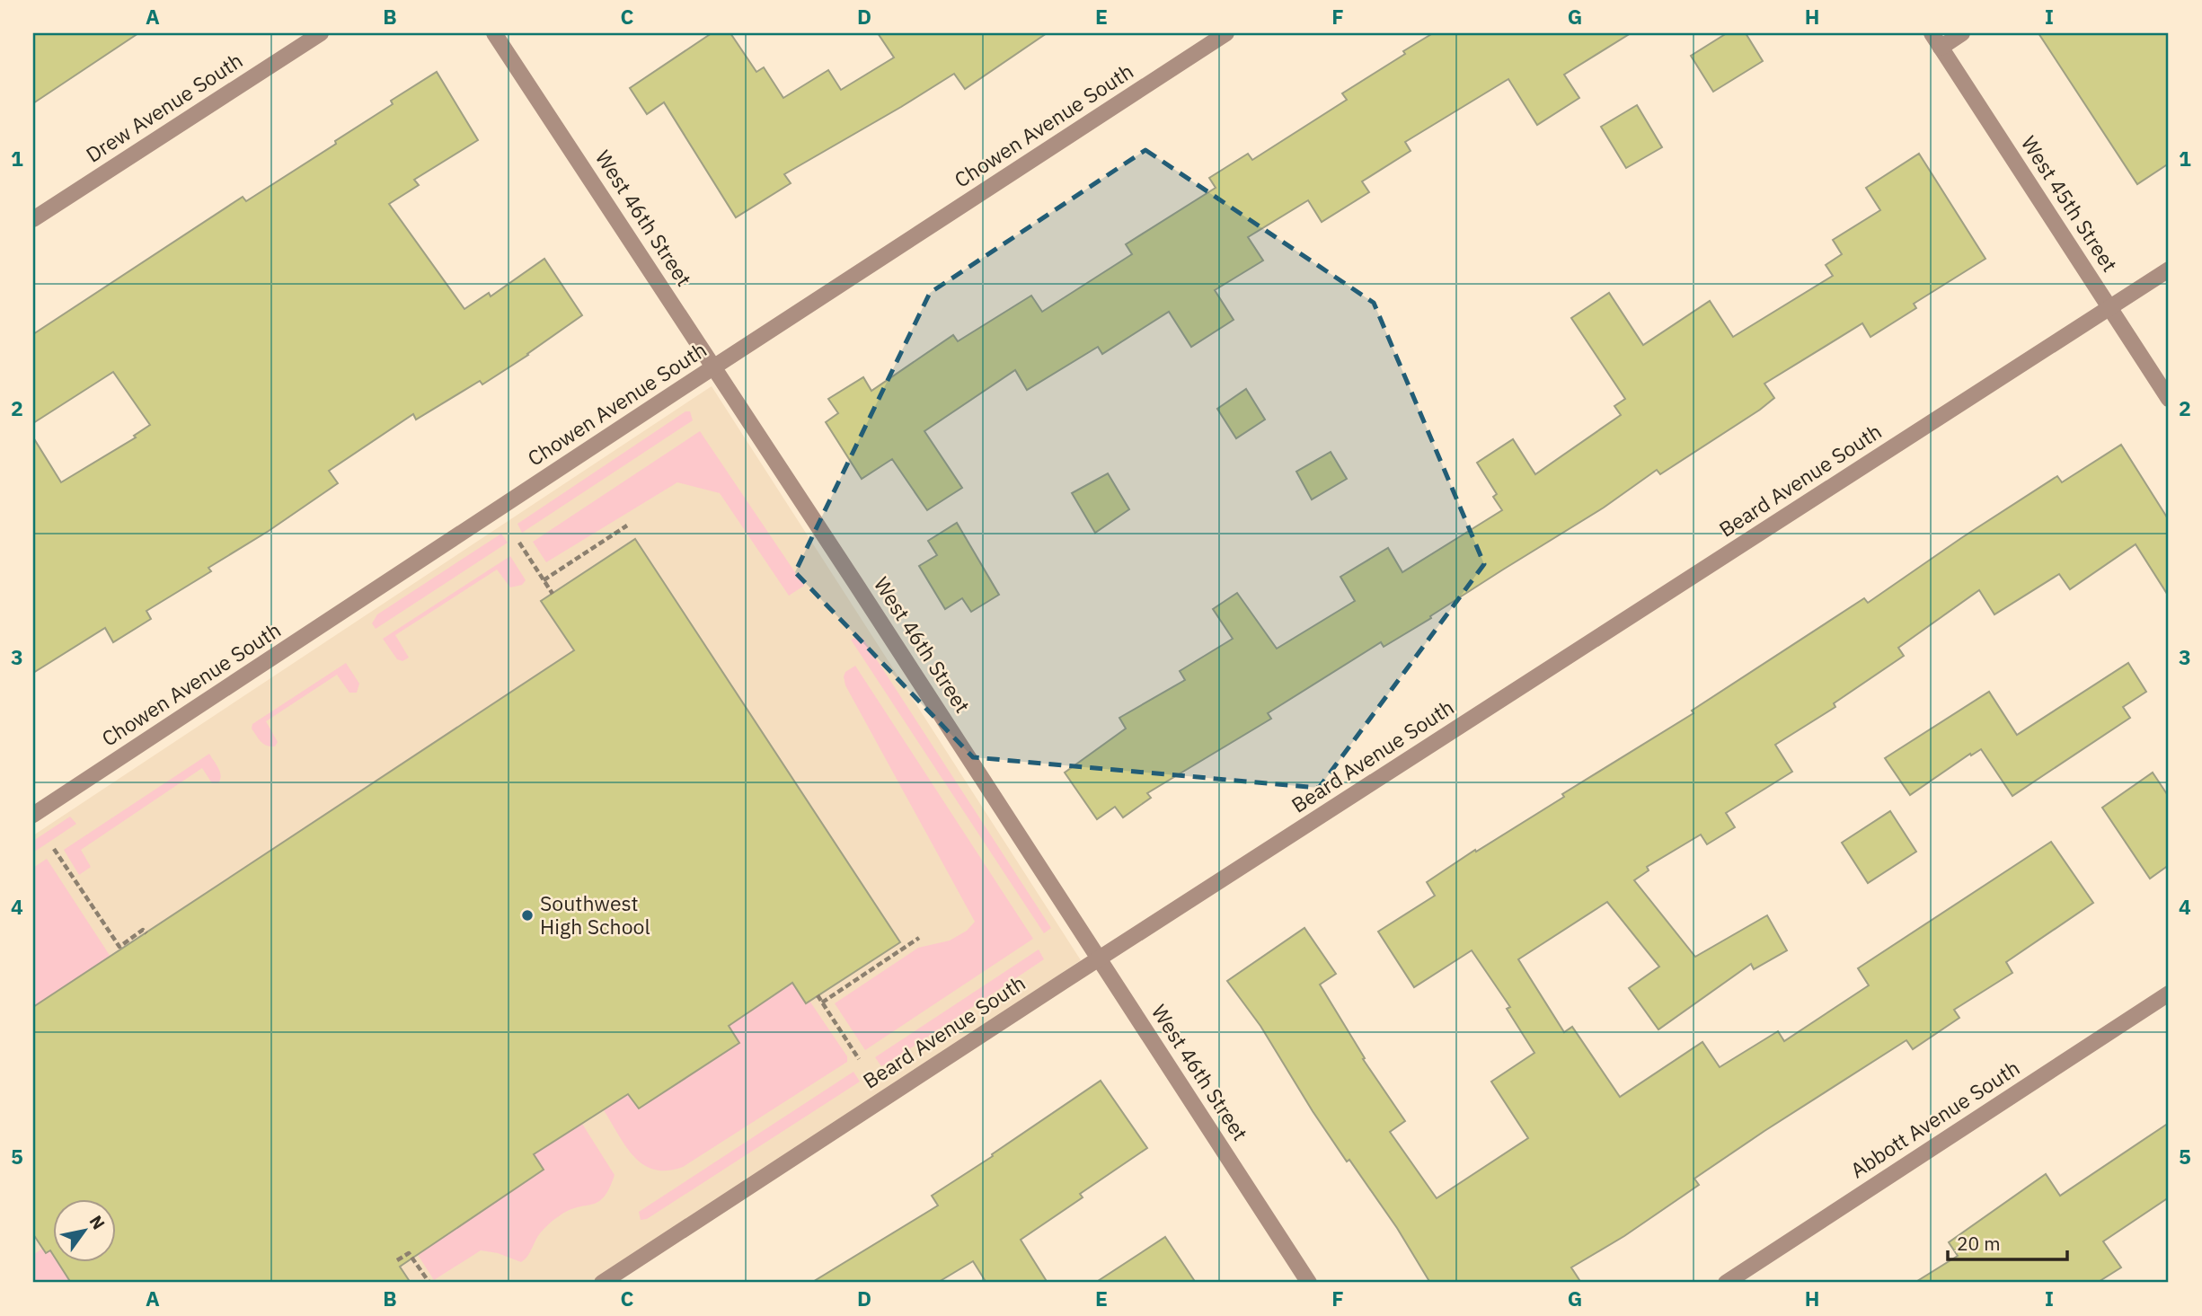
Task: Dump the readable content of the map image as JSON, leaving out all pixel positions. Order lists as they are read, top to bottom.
{
  "streets": {
    "street": [
      "Drew Avenue South",
      "Chowen Avenue South",
      "West 45th Street",
      "West 46th Street",
      "Beard Avenue South",
      "Abbott Avenue South"
    ]
  },
  "crossings": [
    ["Chowen Avenue South", "West 46th Street"],
    ["West 45th Street", "Beard Avenue South"],
    ["West 46th Street", "Beard Avenue South"]
  ],
  "places": ["Southwest High School"],
  "scale_bar": "20 m",
  "north": "top right",
  "grid": {
    "columns": [
      "A",
      "B",
      "C",
      "D",
      "E",
      "F",
      "G",
      "H",
      "I"
    ],
    "rows": [
      "1",
      "2",
      "3",
      "4",
      "5"
    ]
  }
}
